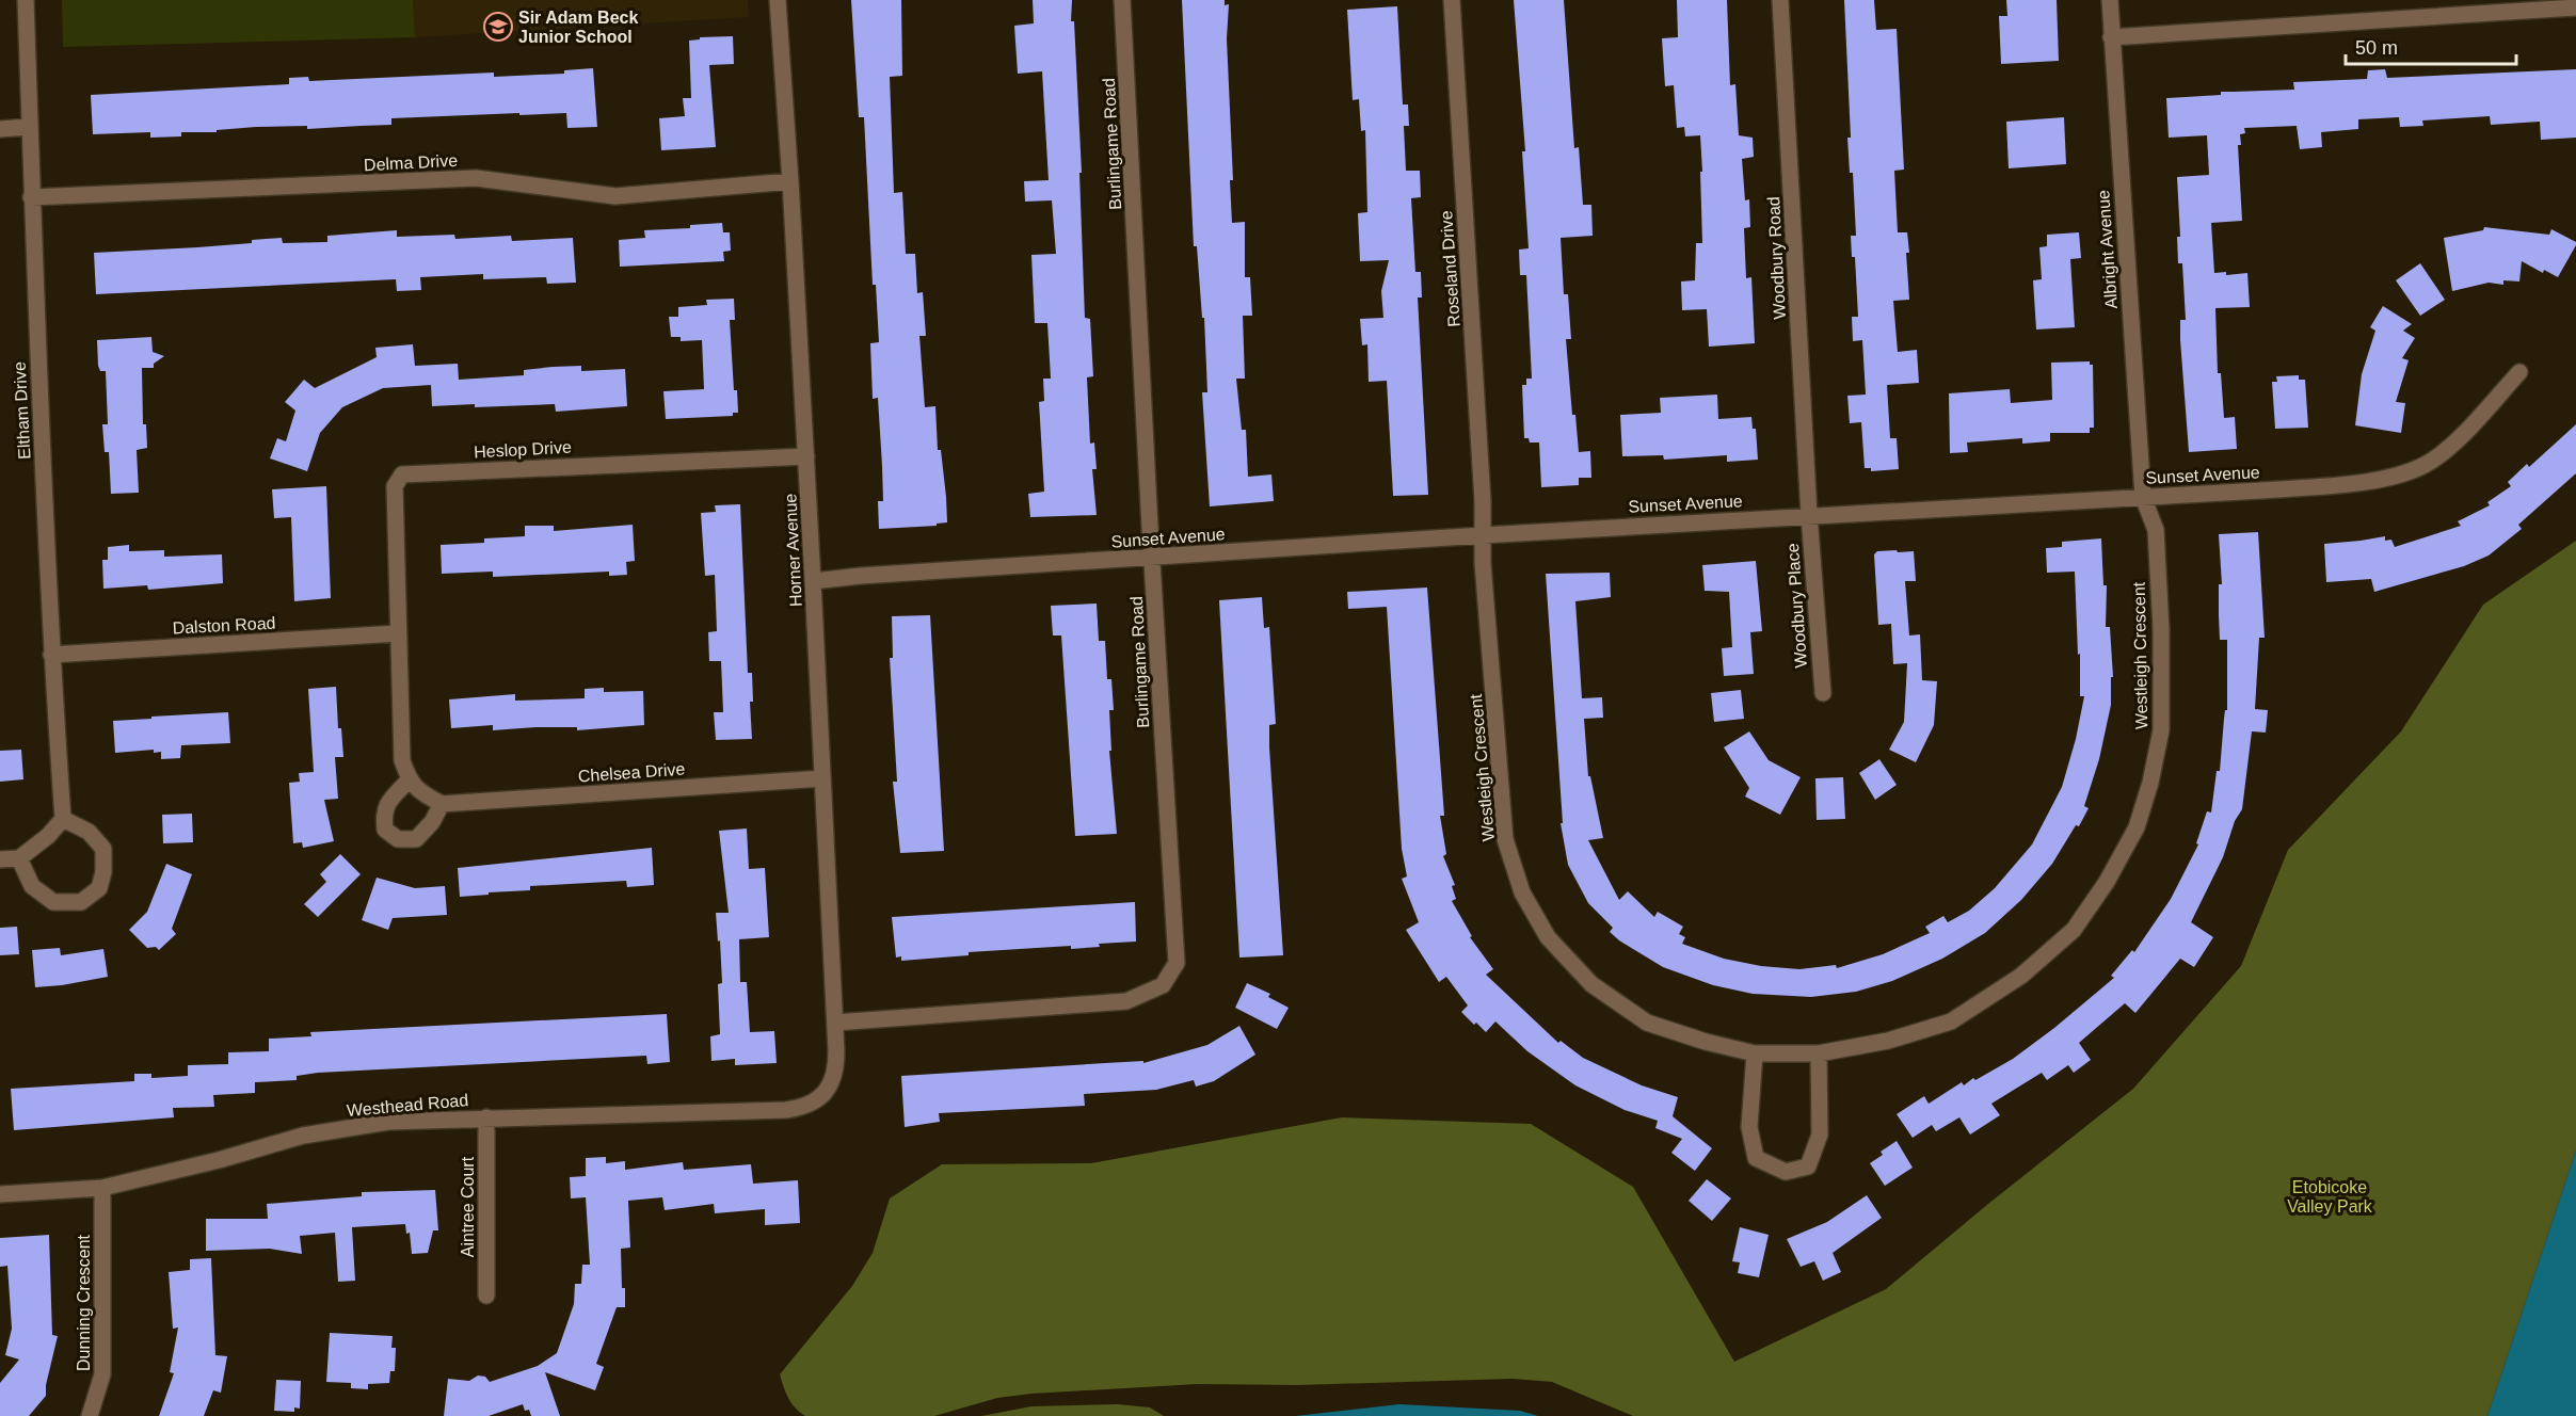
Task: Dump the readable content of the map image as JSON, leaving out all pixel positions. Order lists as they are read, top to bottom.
{
  "streets": {
    "street": [
      "Burlingame Road",
      "Delma Drive",
      "Albright Avenue",
      "Woodbury Road",
      "Roseland Drive",
      "Eltham Drive",
      "Heslop Drive",
      "Sunset Avenue",
      "Horner Avenue",
      "Woodbury Place",
      "Dalston Road",
      "Westleigh Crescent",
      "Chelsea Drive",
      "Westhead Road",
      "Aintree Court",
      "Dunning Crescent"
    ]
  },
  "crossings": [
    ["Burlingame Road", "Sunset Avenue"],
    ["Burlingame Road", "Horner Avenue"],
    ["Delma Drive", "Eltham Drive"],
    ["Delma Drive", "Horner Avenue"],
    ["Albright Avenue", "Sunset Avenue"],
    ["Albright Avenue", "Westleigh Crescent"],
    ["Woodbury Road", "Sunset Avenue"],
    ["Woodbury Road", "Woodbury Place"],
    ["Roseland Drive", "Sunset Avenue"],
    ["Roseland Drive", "Westleigh Crescent"],
    ["Eltham Drive", "Dalston Road"],
    ["Heslop Drive", "Horner Avenue"],
    ["Heslop Drive", "Dalston Road"],
    ["Sunset Avenue", "Horner Avenue"],
    ["Sunset Avenue", "Woodbury Place"],
    ["Sunset Avenue", "Westleigh Crescent"],
    ["Horner Avenue", "Chelsea Drive"],
    ["Horner Avenue", "Westhead Road"],
    ["Westhead Road", "Aintree Court"],
    ["Westhead Road", "Dunning Crescent"]
  ],
  "parks": ["Etobicoke Valley Park"],
  "places": {
    "school or university": ["Sir Adam Beck Junior School"]
  },
  "scale_bar": "50 m"
}
